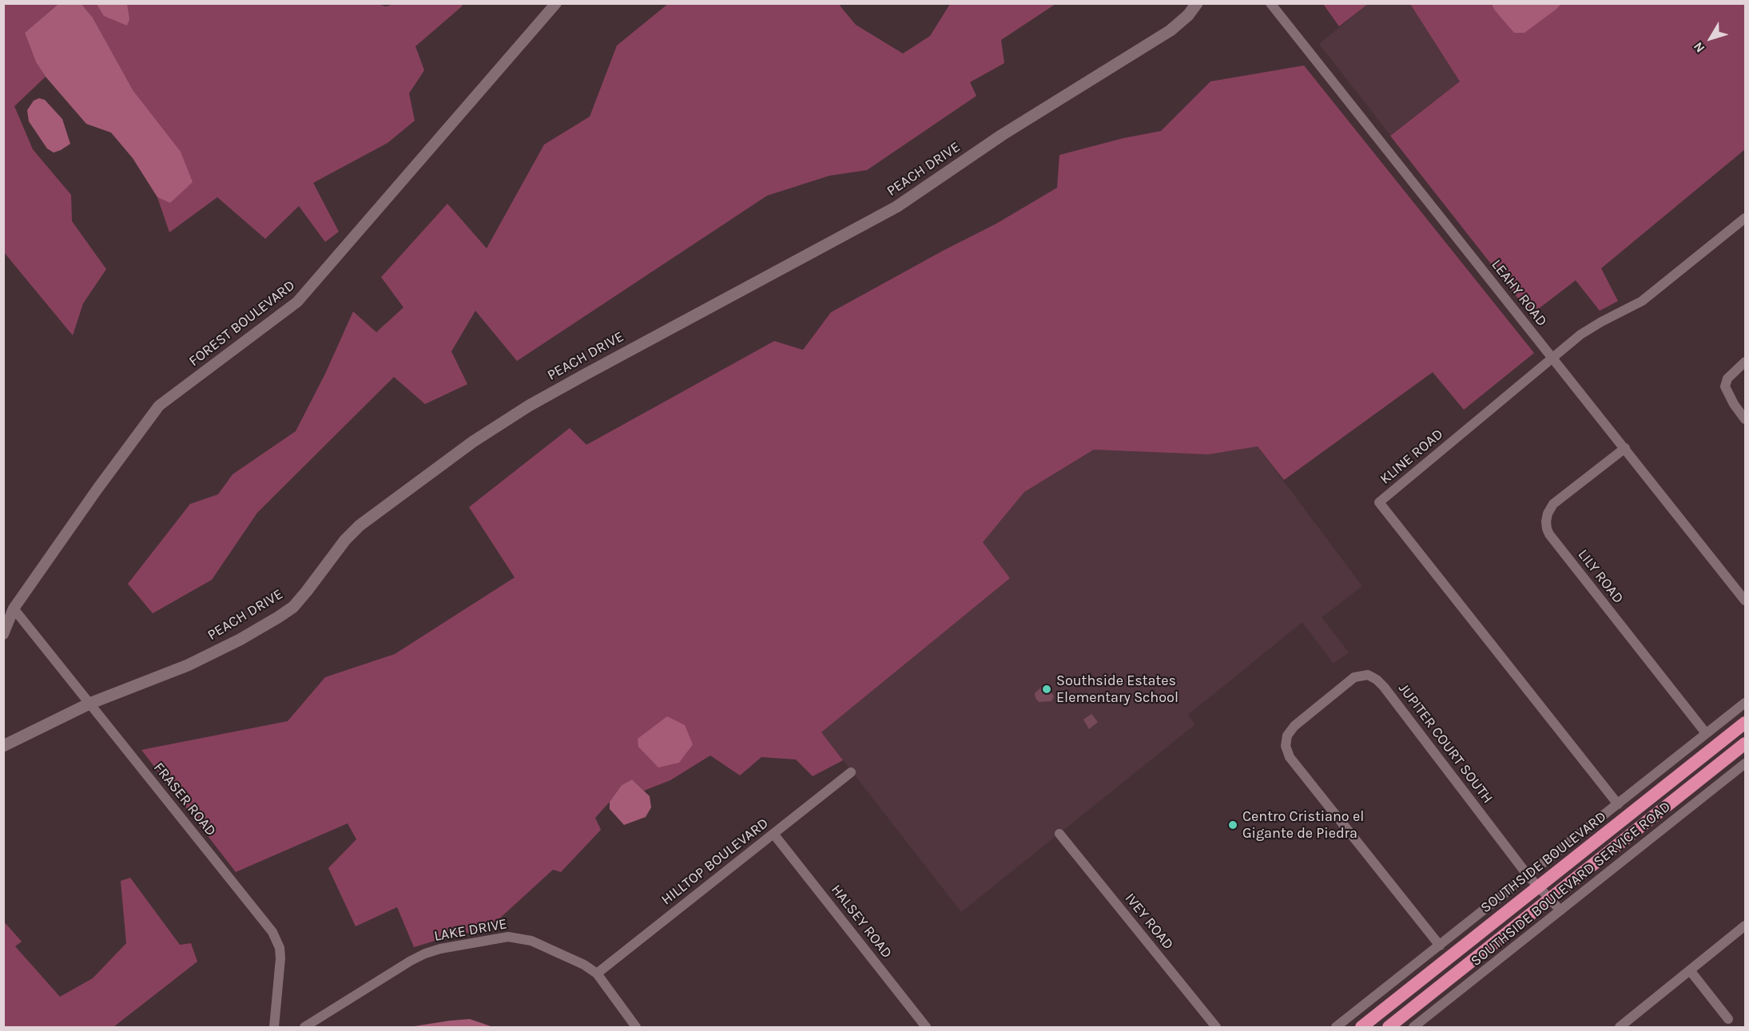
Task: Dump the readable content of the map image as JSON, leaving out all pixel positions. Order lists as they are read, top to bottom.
{
  "streets": {
    "highway": ["SOUTHSIDE BOULEVARD"],
    "main road": ["PEACH DRIVE"],
    "street": [
      "LEAHY ROAD",
      "FOREST BOULEVARD",
      "KLINE ROAD",
      "LILY ROAD",
      "JUPITER COURT SOUTH",
      "FRASER ROAD",
      "HILLTOP BOULEVARD",
      "SOUTHSIDE BOULEVARD SERVICE ROAD",
      "HALSEY ROAD",
      "IVEY ROAD",
      "LAKE DRIVE"
    ]
  },
  "crossings": [
    ["PEACH DRIVE", "FRASER ROAD"],
    ["LEAHY ROAD", "KLINE ROAD"],
    ["LEAHY ROAD", "LILY ROAD"],
    ["FOREST BOULEVARD", "FRASER ROAD"],
    ["JUPITER COURT SOUTH", "SOUTHSIDE BOULEVARD"],
    ["JUPITER COURT SOUTH", "SOUTHSIDE BOULEVARD SERVICE ROAD"],
    ["HILLTOP BOULEVARD", "HALSEY ROAD"],
    ["HILLTOP BOULEVARD", "LAKE DRIVE"]
  ],
  "places": ["Southside Estates Elementary School", "Centro Cristiano el Gigante de Piedra"],
  "north": "bottom left"
}
